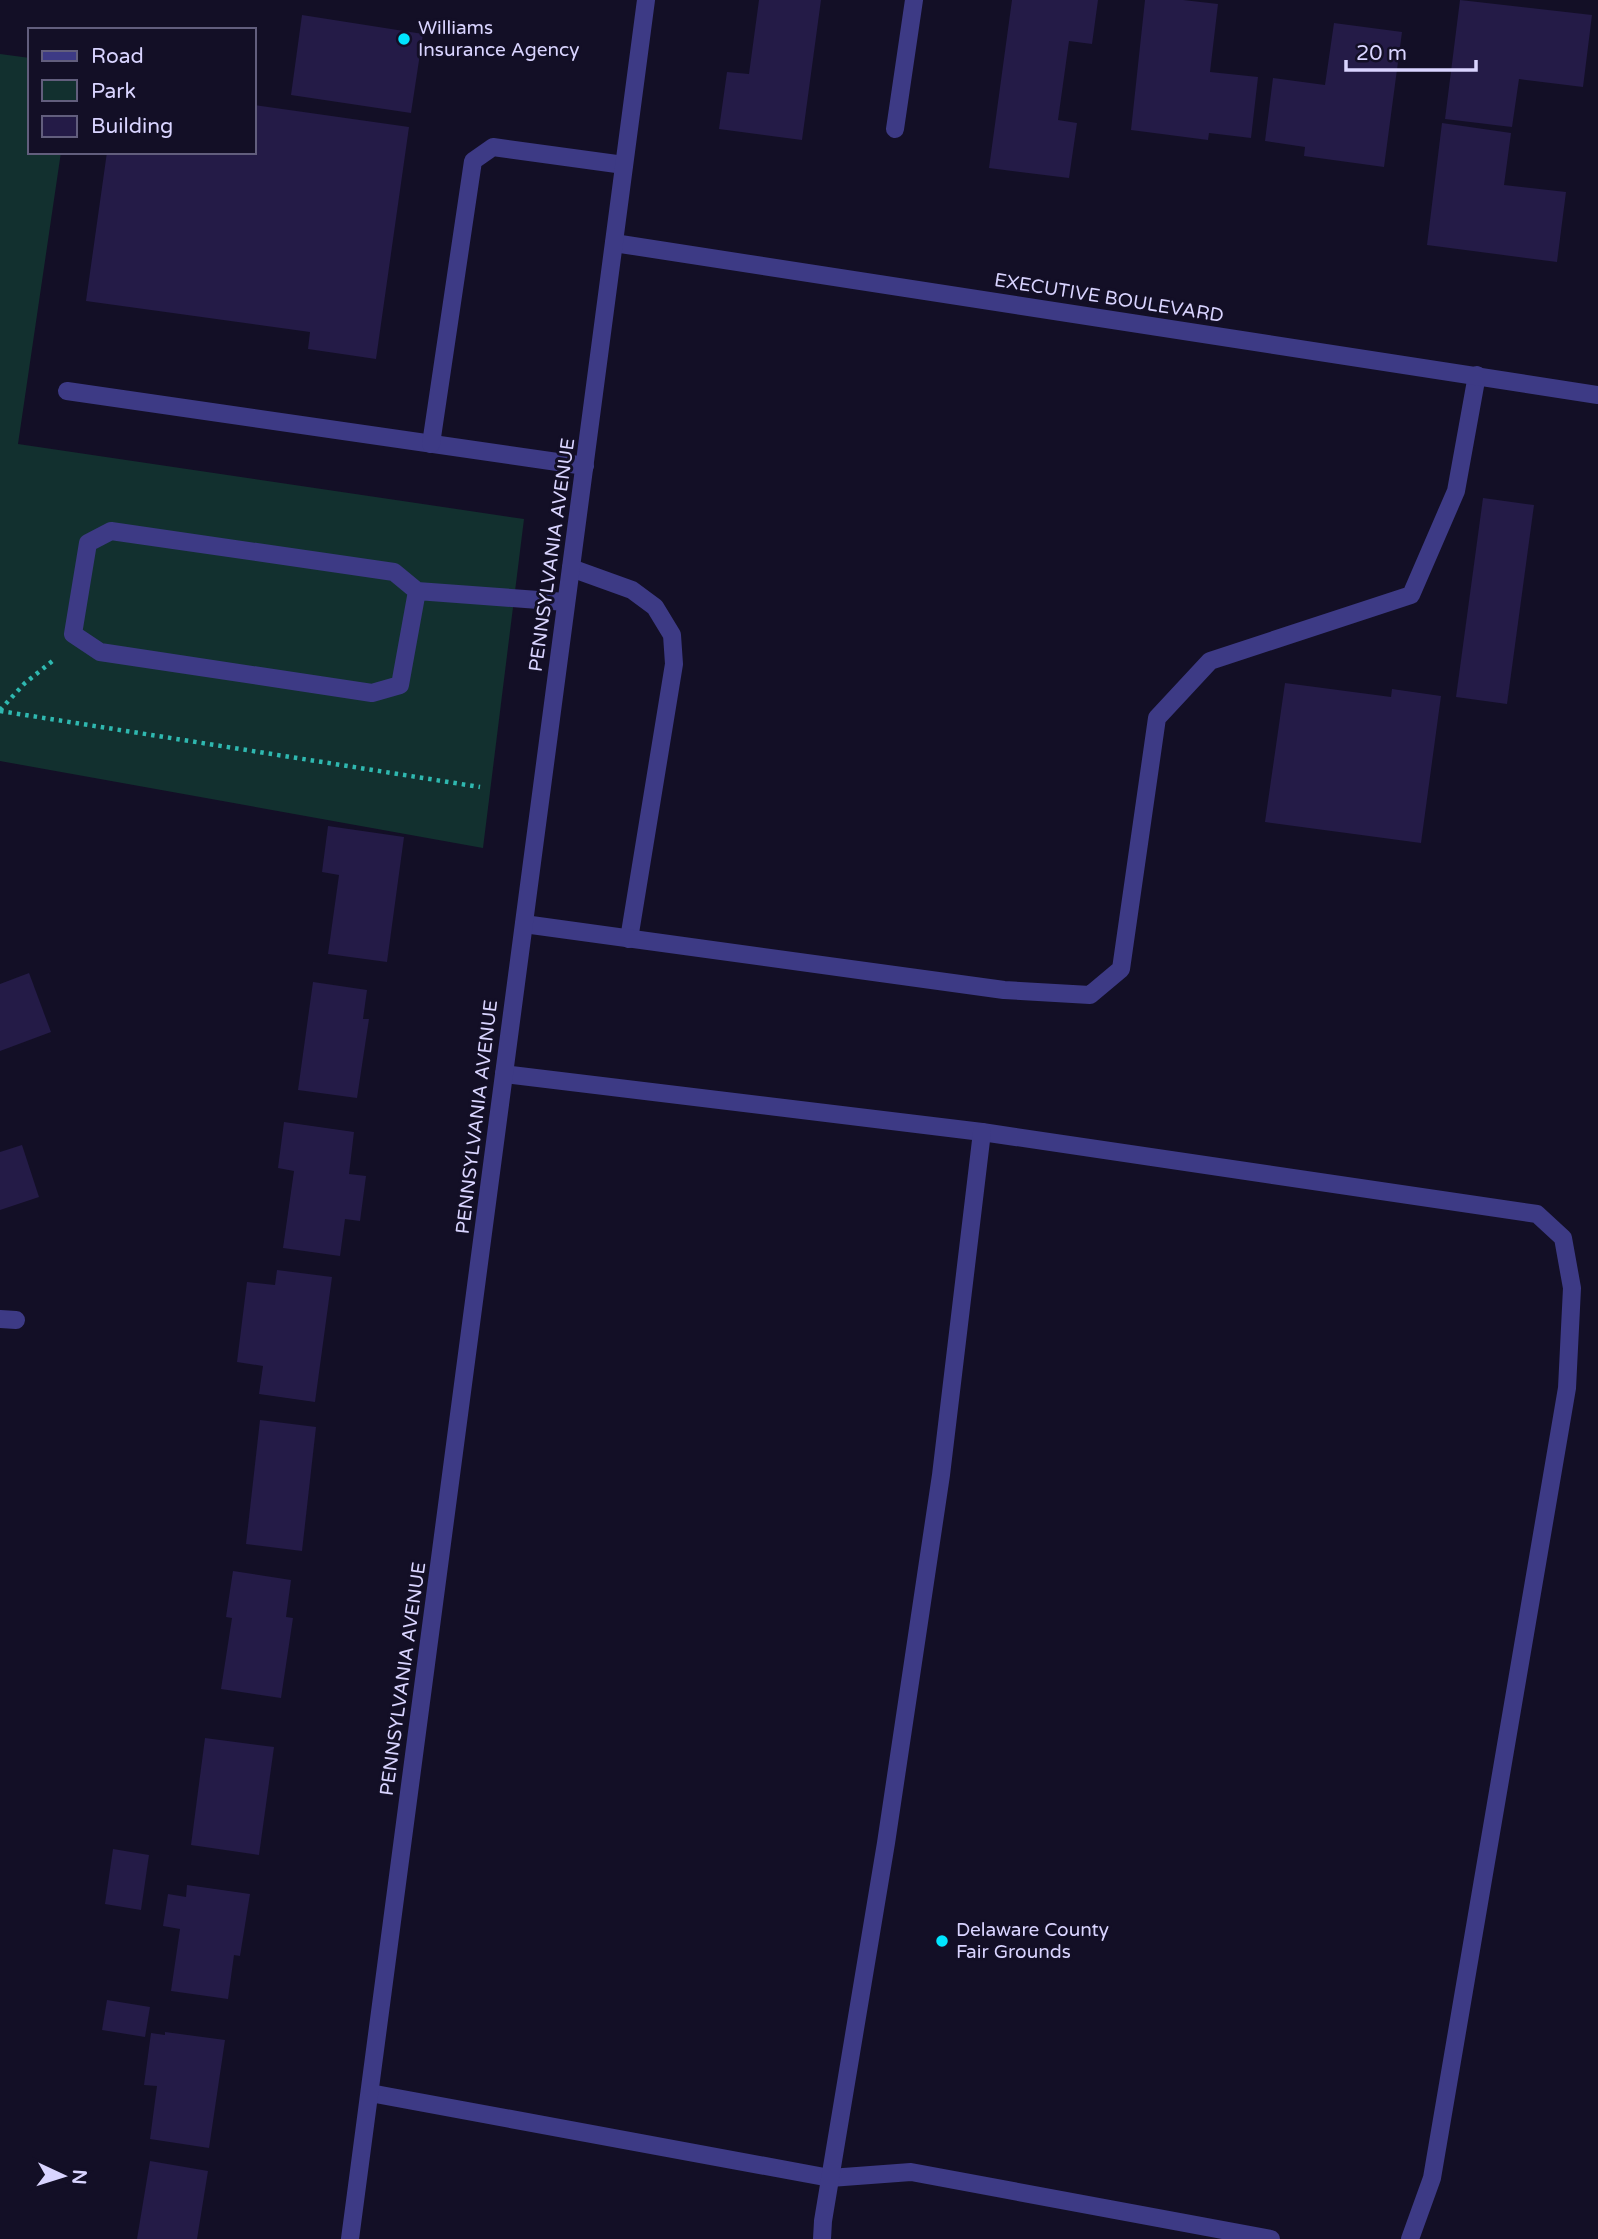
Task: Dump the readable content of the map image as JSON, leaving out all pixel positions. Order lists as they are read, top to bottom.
{
  "streets": {
    "street": ["EXECUTIVE BOULEVARD", "PENNSYLVANIA AVENUE"]
  },
  "crossings": [
    ["EXECUTIVE BOULEVARD", "PENNSYLVANIA AVENUE"]
  ],
  "places": ["Williams Insurance Agency", "Delaware County Fair Grounds"],
  "legend": ["Road", "Park", "Building"],
  "scale_bar": "20 m",
  "north": "right"
}
